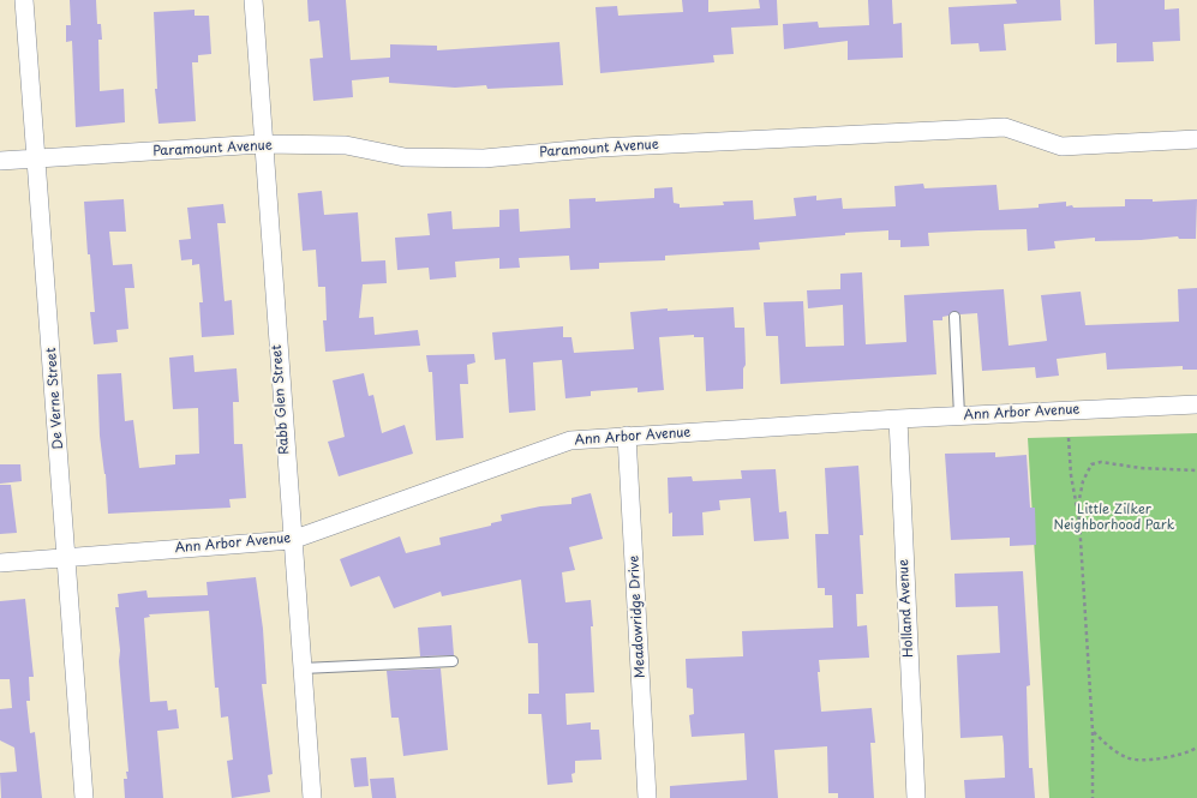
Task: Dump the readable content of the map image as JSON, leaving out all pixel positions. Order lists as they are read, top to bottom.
{
  "streets": {
    "street": [
      "Paramount Avenue",
      "De Verne Street",
      "Rabb Glen Street",
      "Ann Arbor Avenue",
      "Holland Avenue",
      "Meadowridge Drive"
    ]
  },
  "crossings": [
    ["Paramount Avenue", "De Verne Street"],
    ["Paramount Avenue", "Rabb Glen Street"],
    ["De Verne Street", "Ann Arbor Avenue"],
    ["Rabb Glen Street", "Ann Arbor Avenue"],
    ["Ann Arbor Avenue", "Holland Avenue"],
    ["Ann Arbor Avenue", "Meadowridge Drive"]
  ],
  "parks": ["Little Zilker Neighborhood Park"]
}
